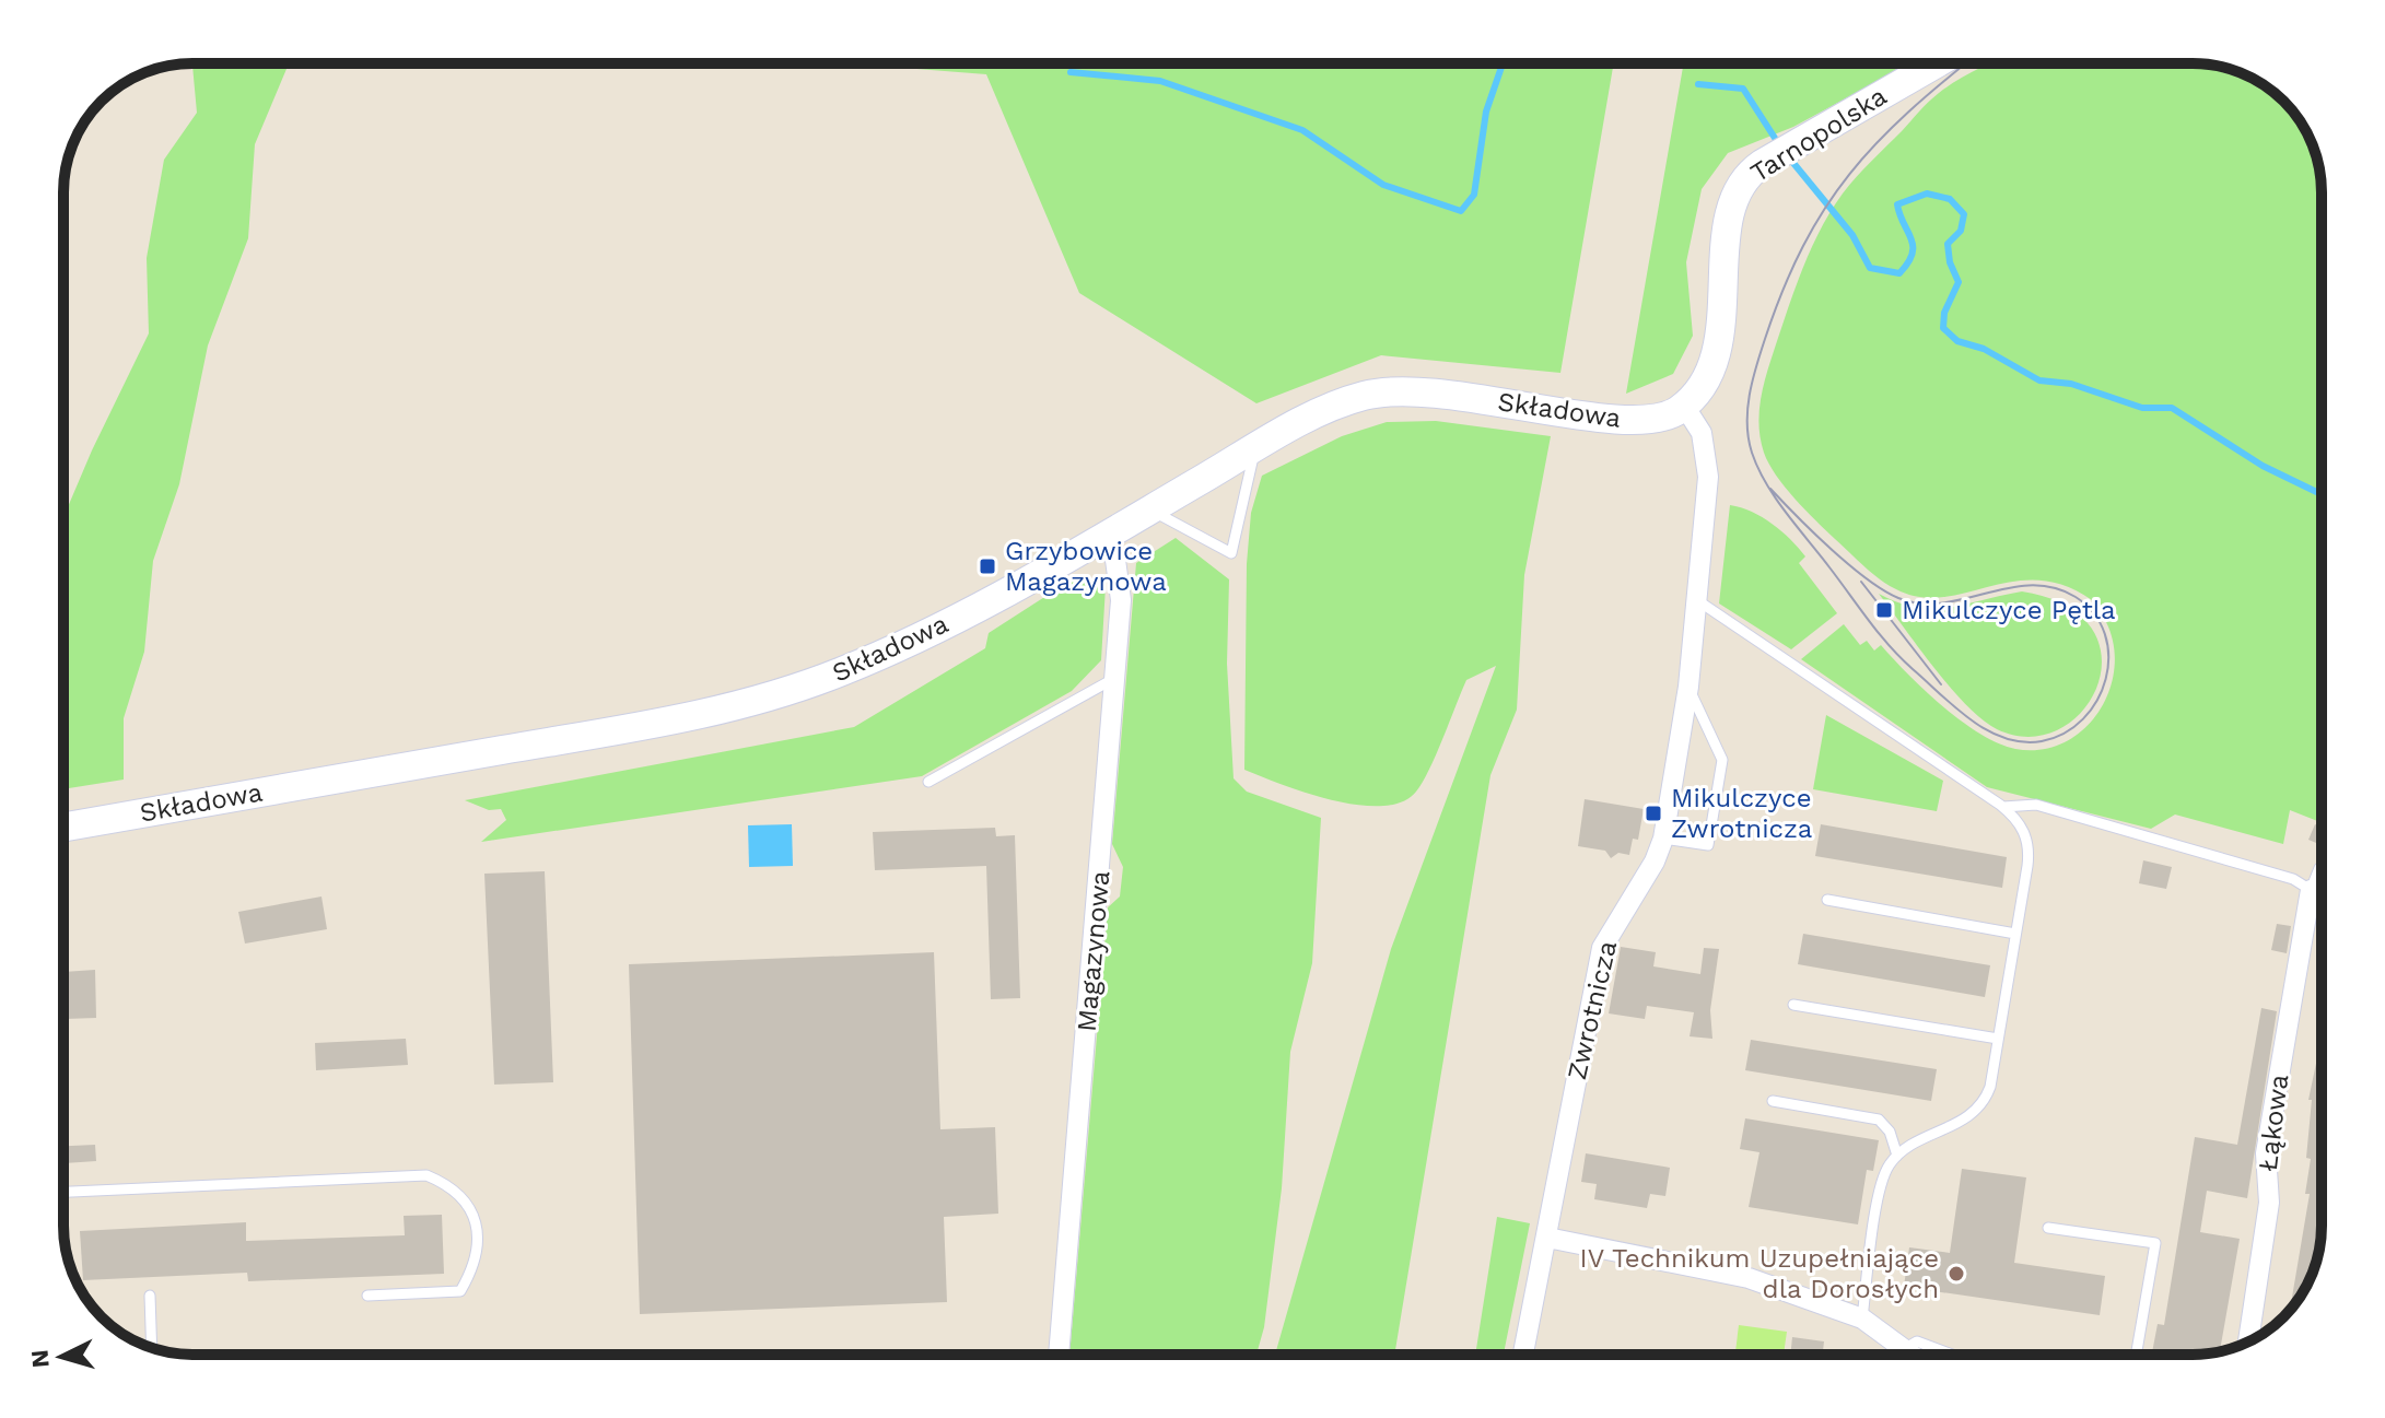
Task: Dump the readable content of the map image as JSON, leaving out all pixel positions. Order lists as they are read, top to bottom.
{
  "streets": {
    "main road": ["Tarnopolska", "Składowa"],
    "street": ["Magazynowa", "Zwrotnicza", "Łąkowa"]
  },
  "crossings": [
    ["Tarnopolska", "Składowa"],
    ["Tarnopolska", "Zwrotnicza"],
    ["Składowa", "Magazynowa"],
    ["Składowa", "Zwrotnicza"]
  ],
  "places": {
    "transit": ["Grzybowice Magazynowa", "Mikulczyce Pętla", "Mikulczyce Zwrotnicza"],
    "other": ["IV Technikum Uzupełniające dla Dorosłych"]
  },
  "north": "left"
}
